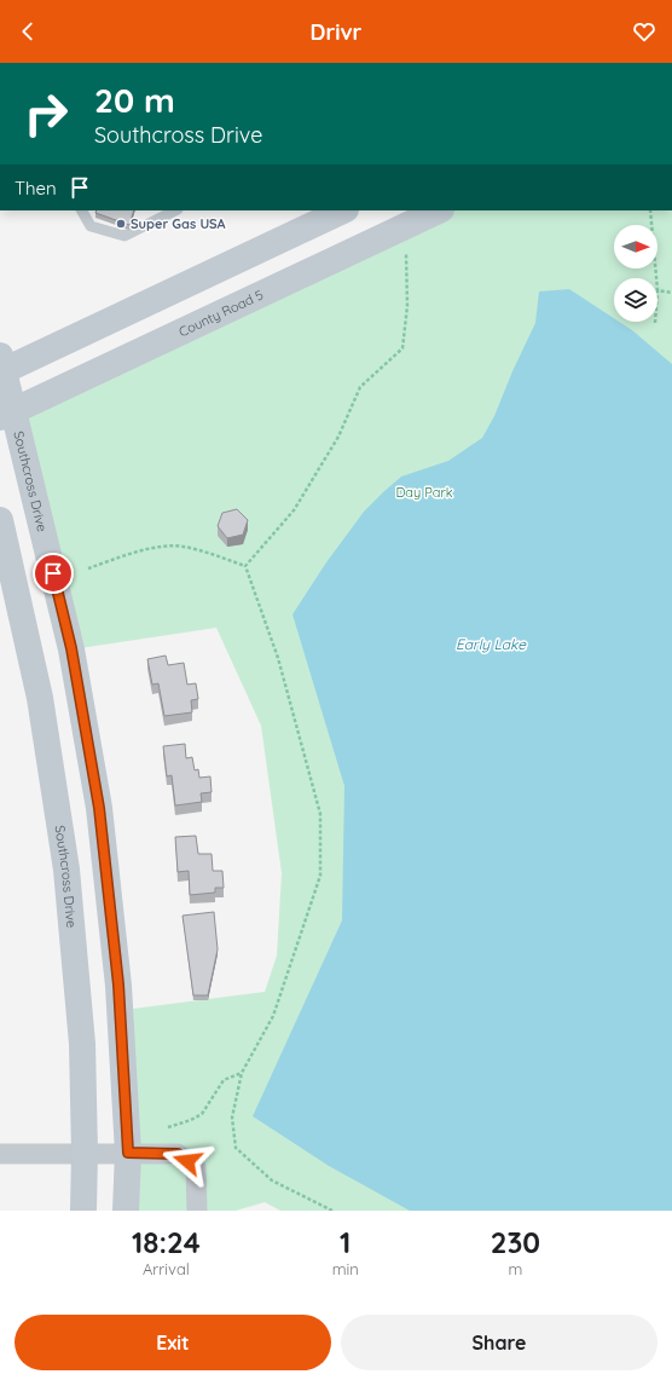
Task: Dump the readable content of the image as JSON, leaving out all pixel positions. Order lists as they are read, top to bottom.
{
  "streets": {
    "street": ["County Road 5", "Southcross Drive"]
  },
  "crossings": [
    ["County Road 5", "Southcross Drive"]
  ],
  "water": ["Early Lake"],
  "parks": ["Day Park"],
  "places": ["Super Gas USA"],
  "north": "right",
  "page": {
    "header": "Drivr",
    "turn": ["20 m", "Southcross Drive"],
    "then": "Then",
    "eta": [
      "18:24",
      "Arrival",
      "1",
      "min",
      "230",
      "m"
    ],
    "buttons": ["Exit", "Share"]
  }
}
